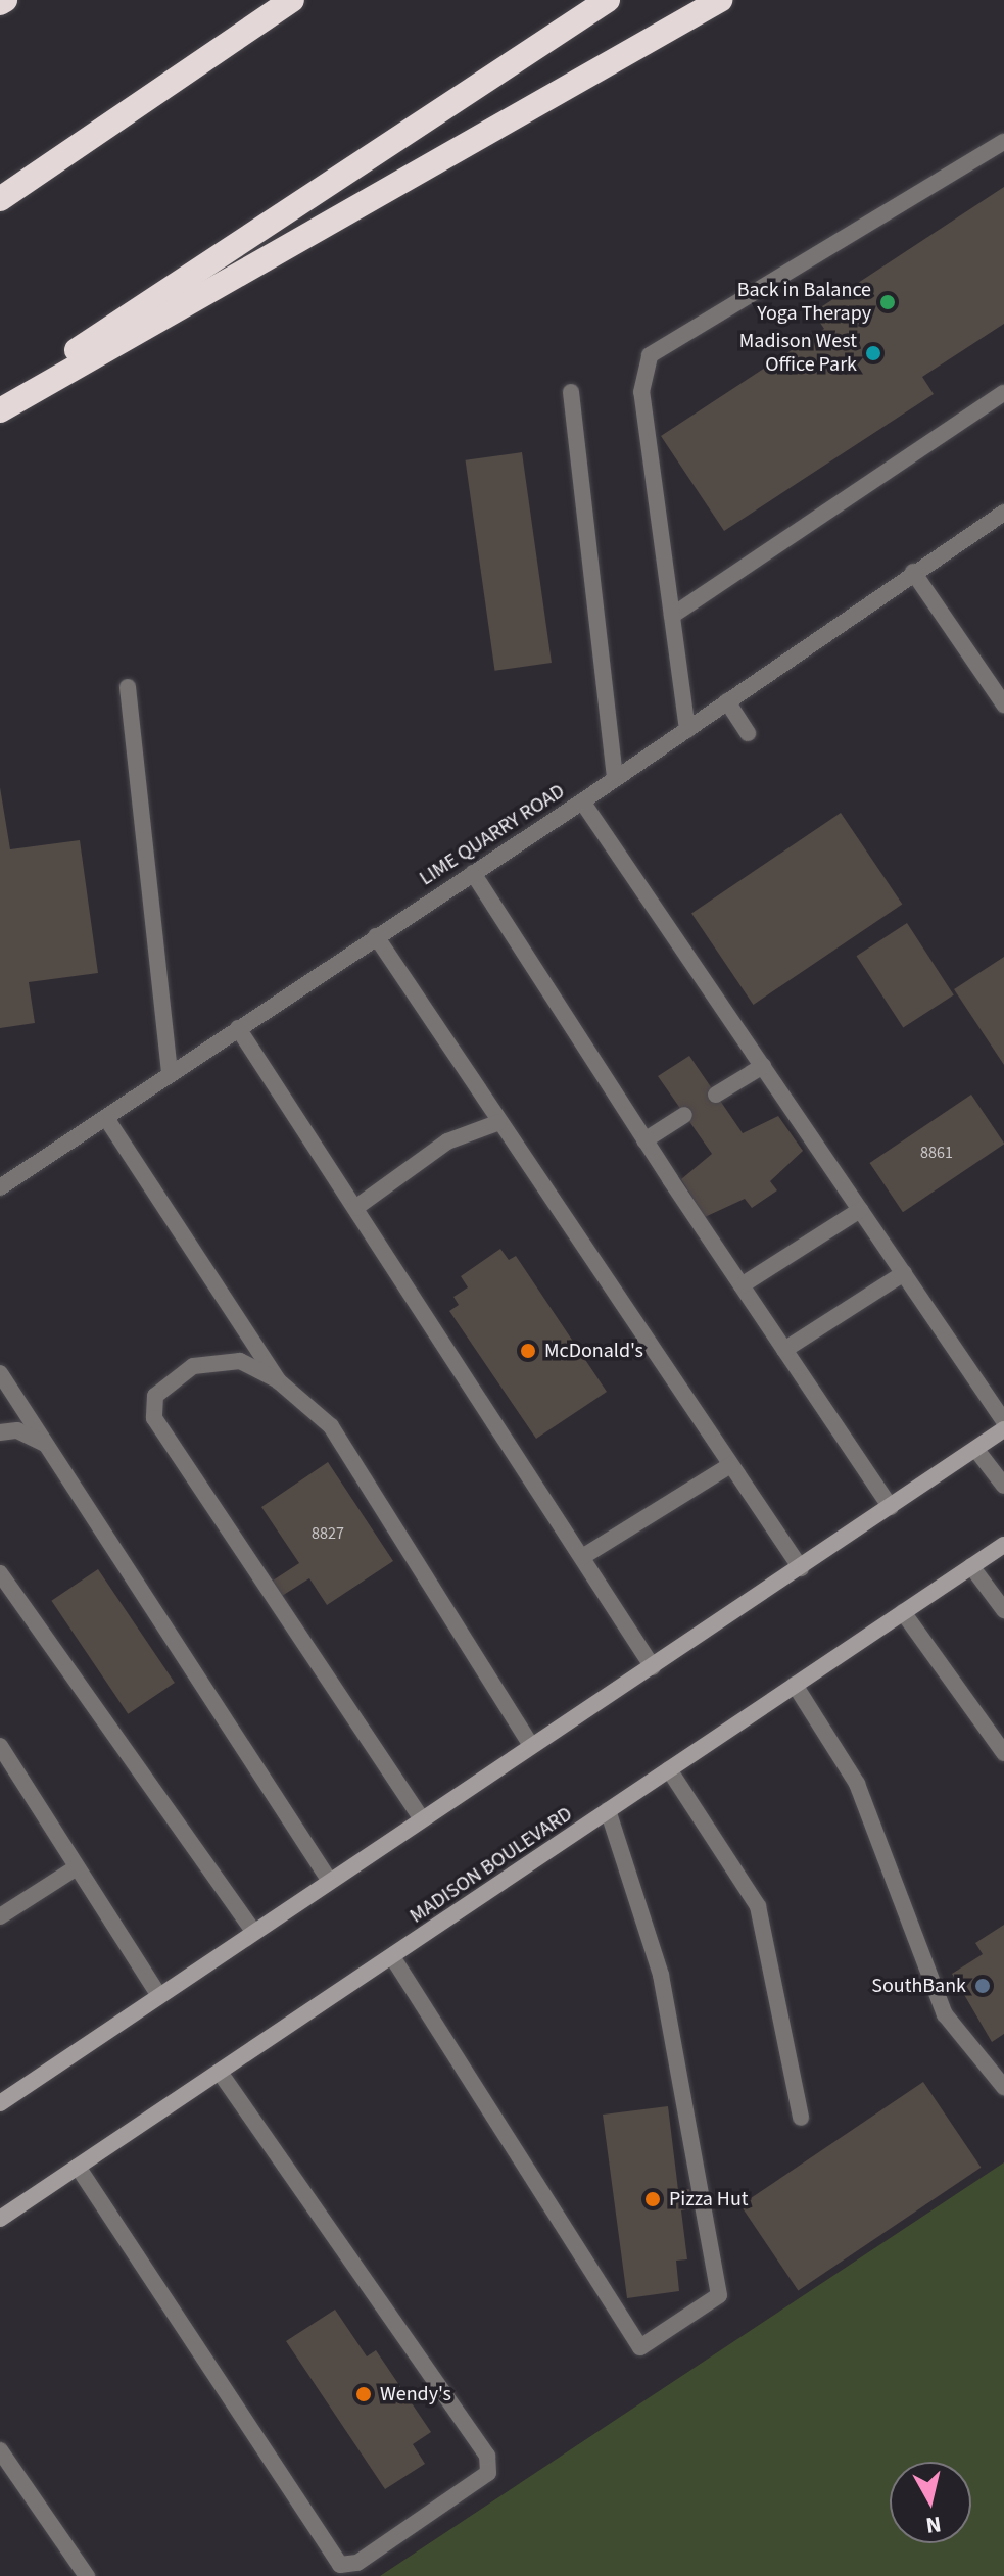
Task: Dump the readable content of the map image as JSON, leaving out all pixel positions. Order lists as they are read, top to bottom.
{
  "streets": {
    "main road": ["MADISON BOULEVARD"],
    "street": ["LIME QUARRY ROAD"]
  },
  "places": [
    "Back in Balance Yoga Therapy",
    "Madison West Office Park",
    "McDonald's",
    "SouthBank",
    "Pizza Hut",
    "Wendy's"
  ],
  "house_numbers": ["8861", "8827"],
  "north": "bottom"
}
